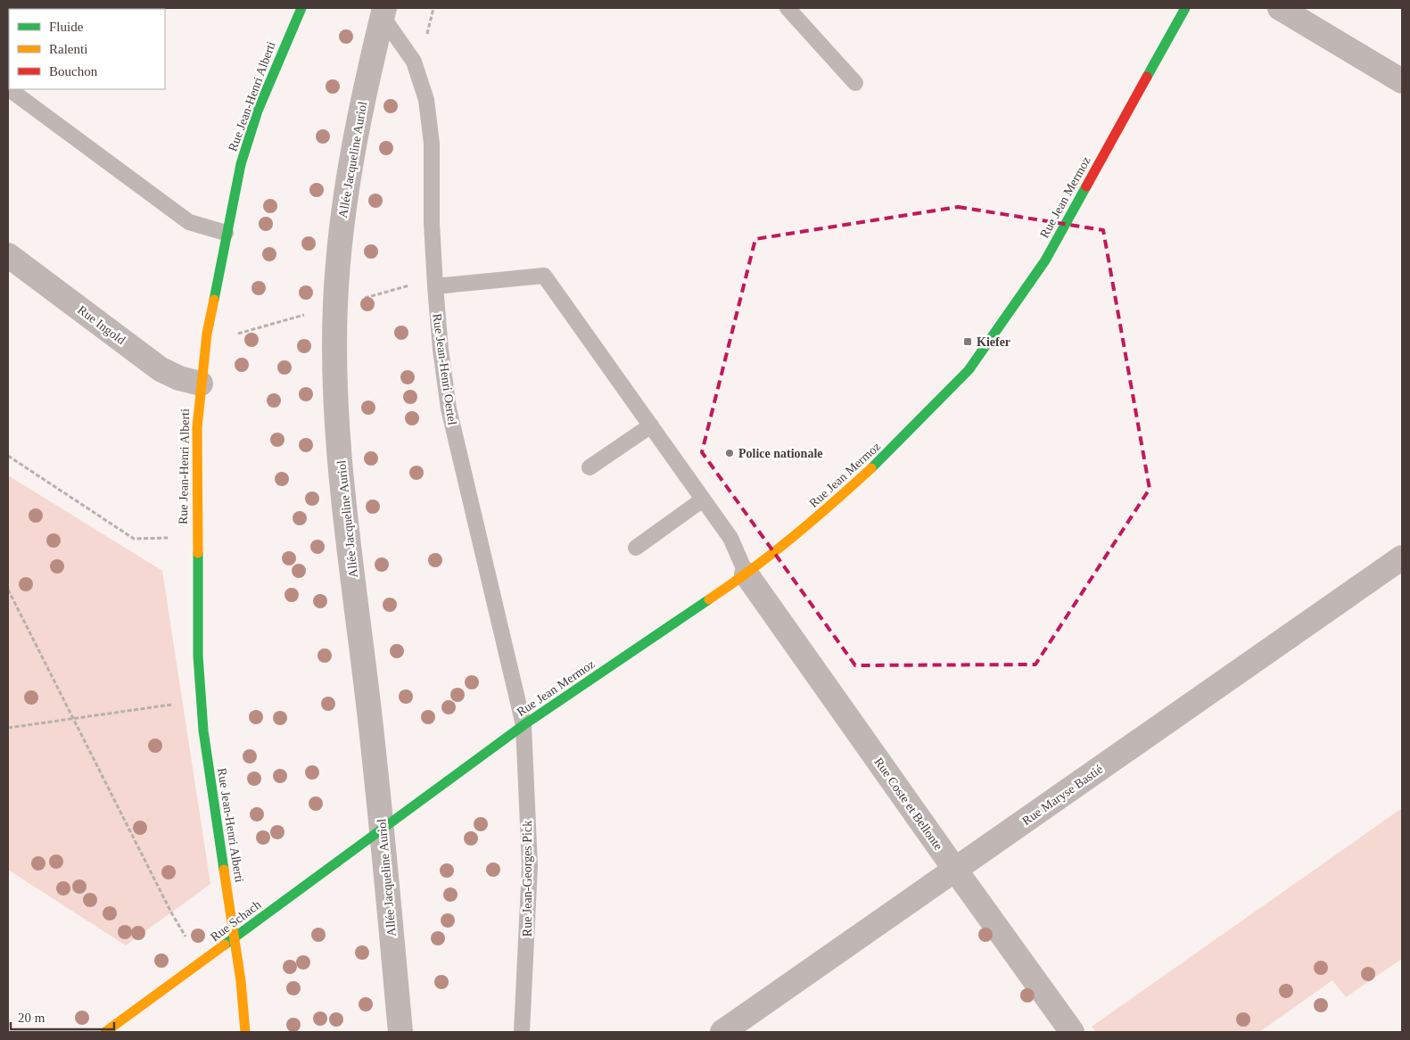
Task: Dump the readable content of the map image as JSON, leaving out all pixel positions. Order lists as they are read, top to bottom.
{
  "streets": {
    "street": [
      "Rue Jean-Henri Alberti",
      "Allée Jacqueline Auriol",
      "Rue Jean Mermoz",
      "Rue Ingold",
      "Rue Maryse Bastié",
      "Rue Coste et Bellonte",
      "Rue Schach"
    ],
    "lane": ["Rue Jean-Henri Oertel", "Rue Jean-Georges Pick"]
  },
  "crossings": [
    ["Rue Jean-Henri Alberti", "Rue Ingold"],
    ["Rue Jean-Henri Alberti", "Rue Schach"],
    ["Allée Jacqueline Auriol", "Rue Jean Mermoz"],
    ["Allée Jacqueline Auriol", "Rue Jean-Henri Oertel"],
    ["Allée Jacqueline Auriol", "Rue Schach"],
    ["Rue Jean Mermoz", "Rue Jean-Henri Oertel"],
    ["Rue Jean Mermoz", "Rue Coste et Bellonte"],
    ["Rue Jean Mermoz", "Rue Jean-Georges Pick"],
    ["Rue Jean Mermoz", "Rue Schach"],
    ["Rue Jean-Henri Oertel", "Rue Jean-Georges Pick"],
    ["Rue Maryse Bastié", "Rue Coste et Bellonte"]
  ],
  "places": {
    "transit": ["Kiefer"],
    "other": ["Police nationale"]
  },
  "legend": ["Fluide", "Ralenti", "Bouchon"],
  "scale_bar": "20 m"
}
